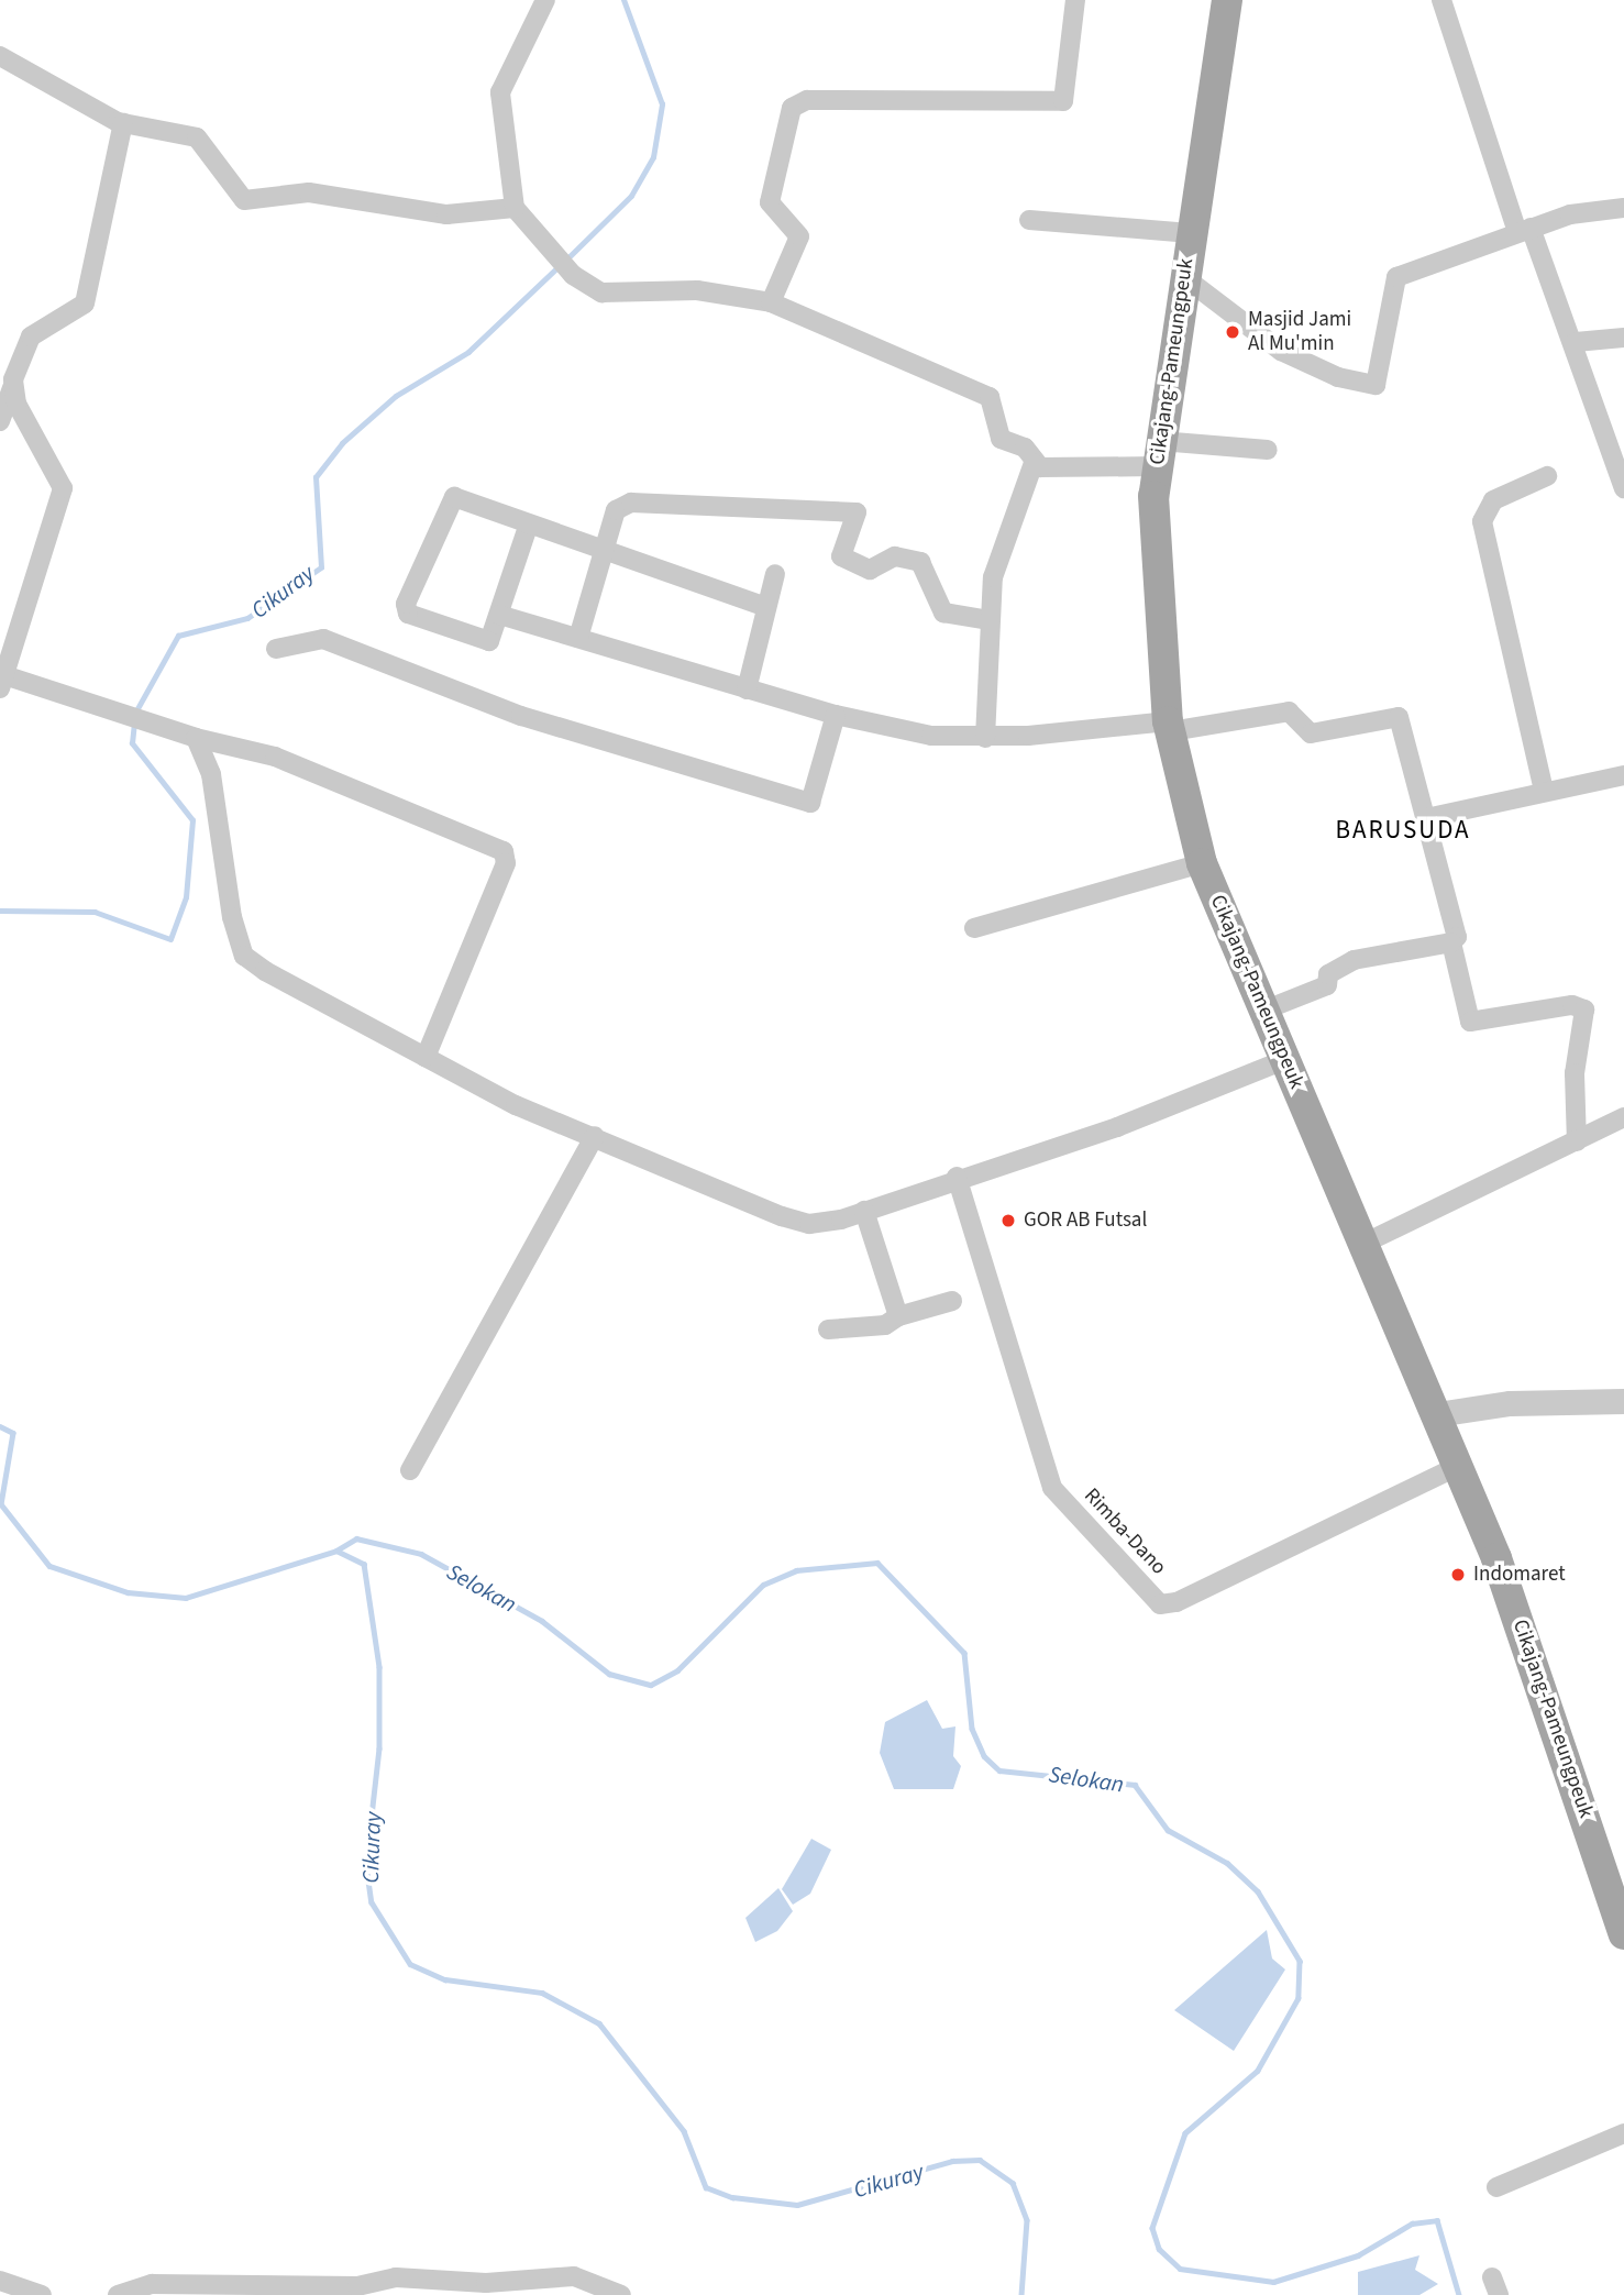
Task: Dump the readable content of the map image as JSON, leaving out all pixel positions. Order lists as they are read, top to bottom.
{
  "streets": {
    "main road": ["Cikajang-Pameungpeuk"],
    "street": ["Rimba-Dano"]
  },
  "crossings": [
    ["Cikajang-Pameungpeuk", "Rimba-Dano"]
  ],
  "districts": ["BARUSUDA"],
  "water": ["Cikuray", "Selokan"],
  "places": ["Masjid Jami Al Mu'min", "GOR AB Futsal", "Indomaret"]
}
